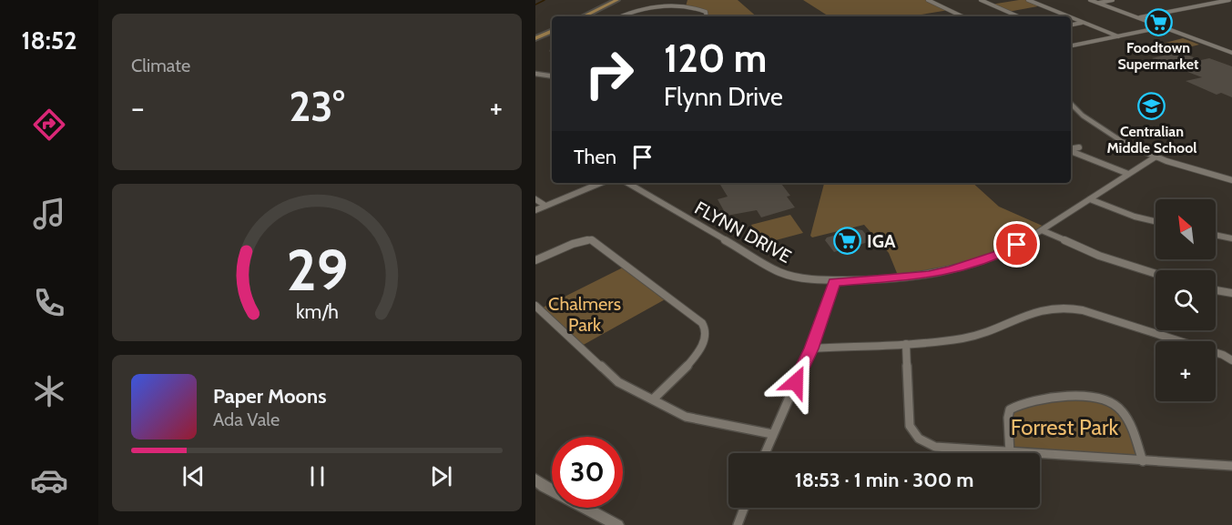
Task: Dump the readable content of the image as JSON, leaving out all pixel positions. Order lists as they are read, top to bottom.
{
  "streets": {
    "street": ["FLYNN DRIVE"]
  },
  "parks": ["Chalmers Park", "Forrest Park"],
  "places": {
    "supermarket": ["Foodtown Supermarket", "IGA"],
    "school or university": ["Centralian Middle School"]
  },
  "north": "top left",
  "page": {
    "tabs": "18:52",
    "tile": "Climate",
    "turn": ["120 m", "Flynn Drive"],
    "heat": ["−", "23°", "+"],
    "then": "Then",
    "map_buttons": "+",
    "song": ["Paper Moons", "Ada Vale"],
    "limit": "30",
    "trip": "18:53 · 1 min · 300 m",
    "gauge": ["29", "km/h"]
  }
}
